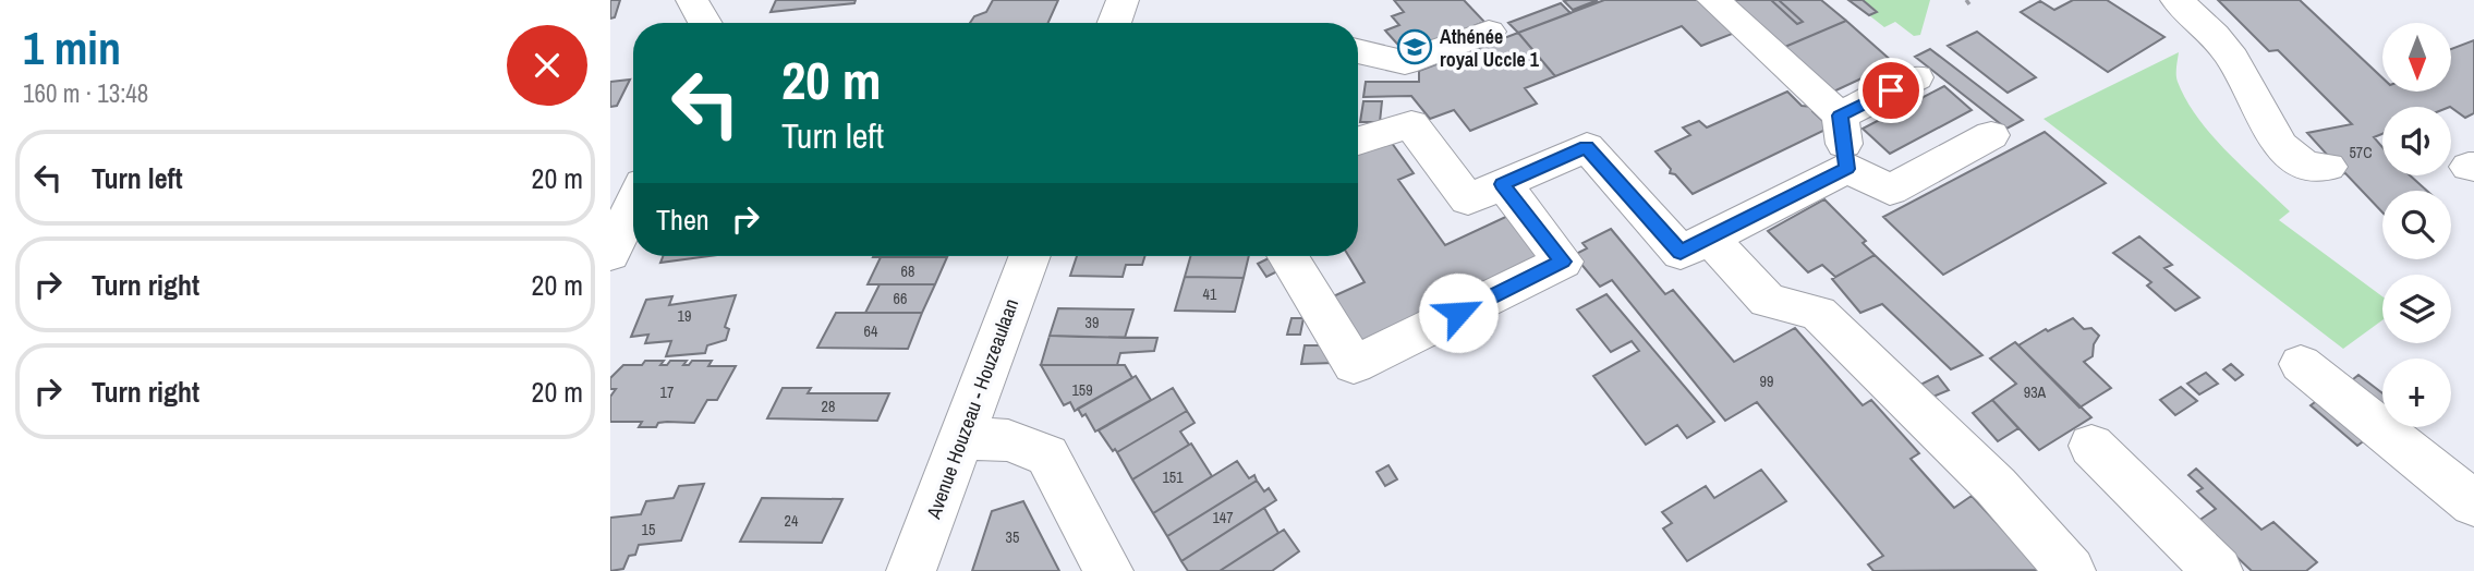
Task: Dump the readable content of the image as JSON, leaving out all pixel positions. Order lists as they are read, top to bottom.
{
  "streets": {
    "street": ["Avenue Houzeau - Houzeaulaan"]
  },
  "places": {
    "school or university": ["Athénée royal Uccle 1"]
  },
  "house_numbers": [
    "57C",
    "68",
    "41",
    "66",
    "19",
    "39",
    "64",
    "99",
    "159",
    "17",
    "93A",
    "28",
    "151",
    "147",
    "24",
    "15",
    "35"
  ],
  "north": "bottom",
  "page": {
    "heading": ["1 min", "160 m · 13:48"],
    "map_buttons": "+",
    "turn": ["20 m", "Turn left"],
    "list": [
      {
        "name": "Turn left",
        "value": "20 m"
      },
      {
        "name": "Turn right",
        "value": "20 m"
      },
      {
        "name": "Turn right",
        "value": "20 m"
      }
    ],
    "then": "Then"
  }
}
